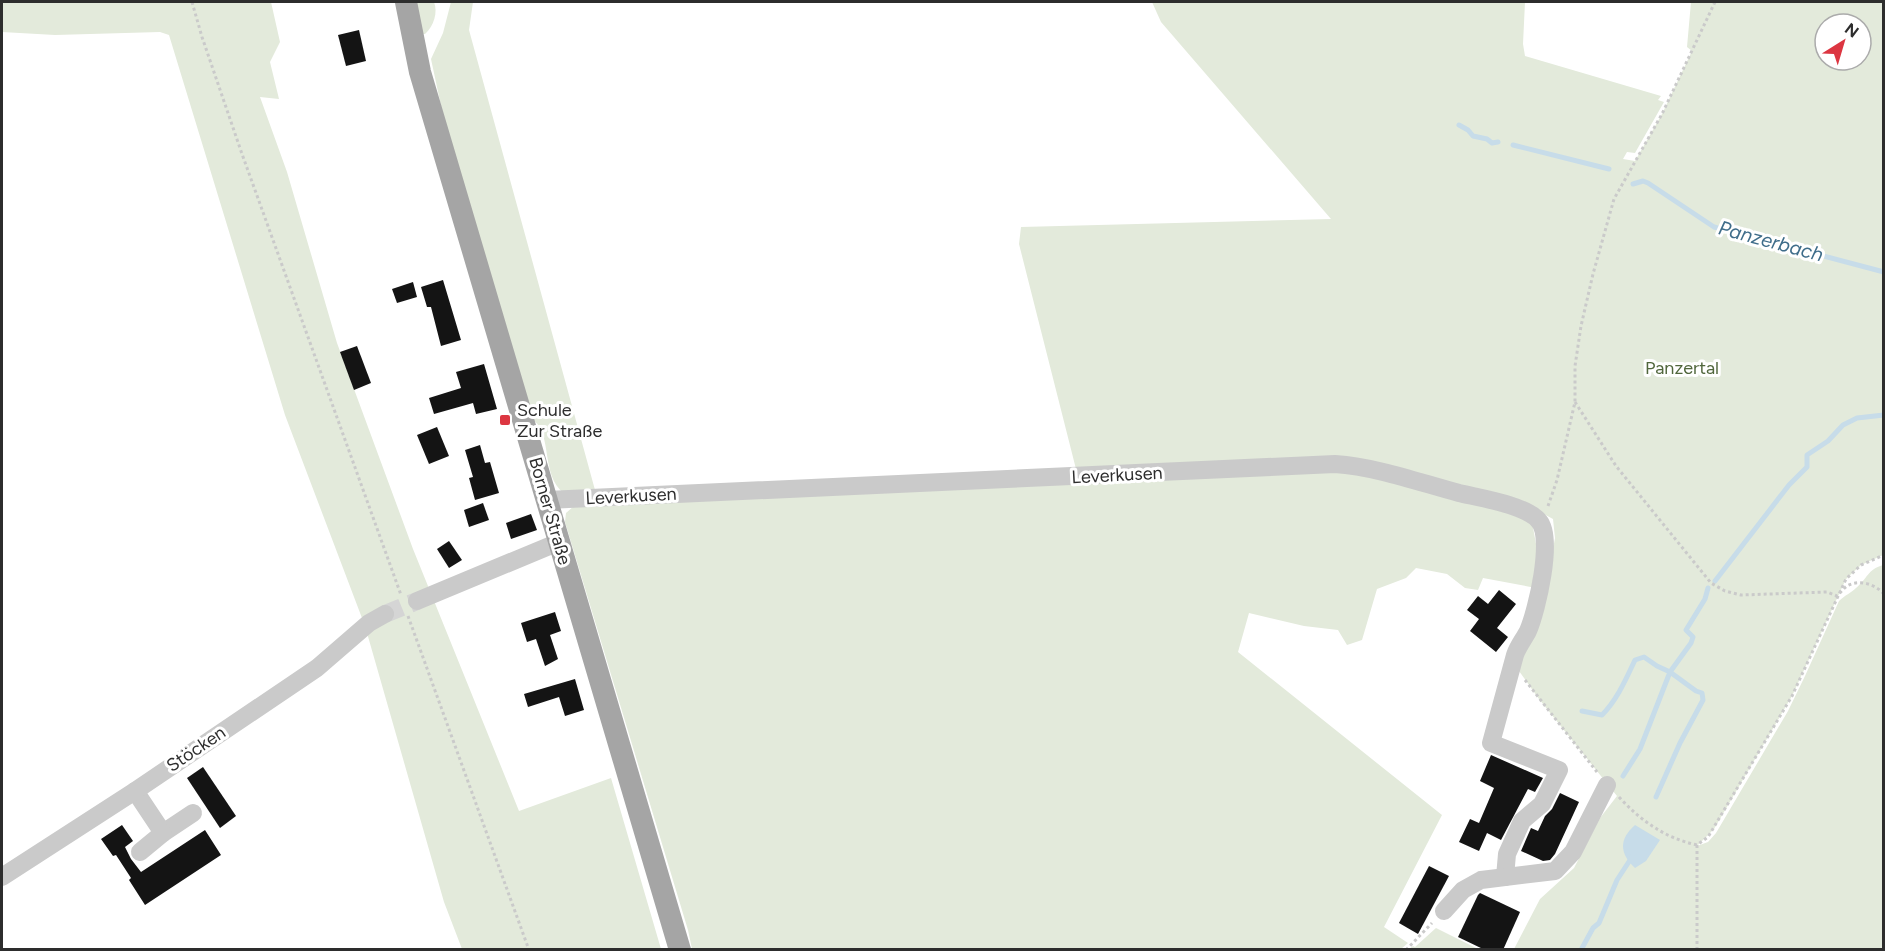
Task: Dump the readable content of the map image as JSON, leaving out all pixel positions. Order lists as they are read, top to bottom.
{
  "streets": {
    "main road": ["Borner Straße"],
    "street": ["Leverkusen", "Stöcken"]
  },
  "crossings": [
    ["Leverkusen", "Borner Straße"]
  ],
  "water": ["Panzerbach"],
  "parks": ["Panzertal"],
  "places": {
    "transit": ["Schule Zur Straße"]
  },
  "north": "top right"
}
